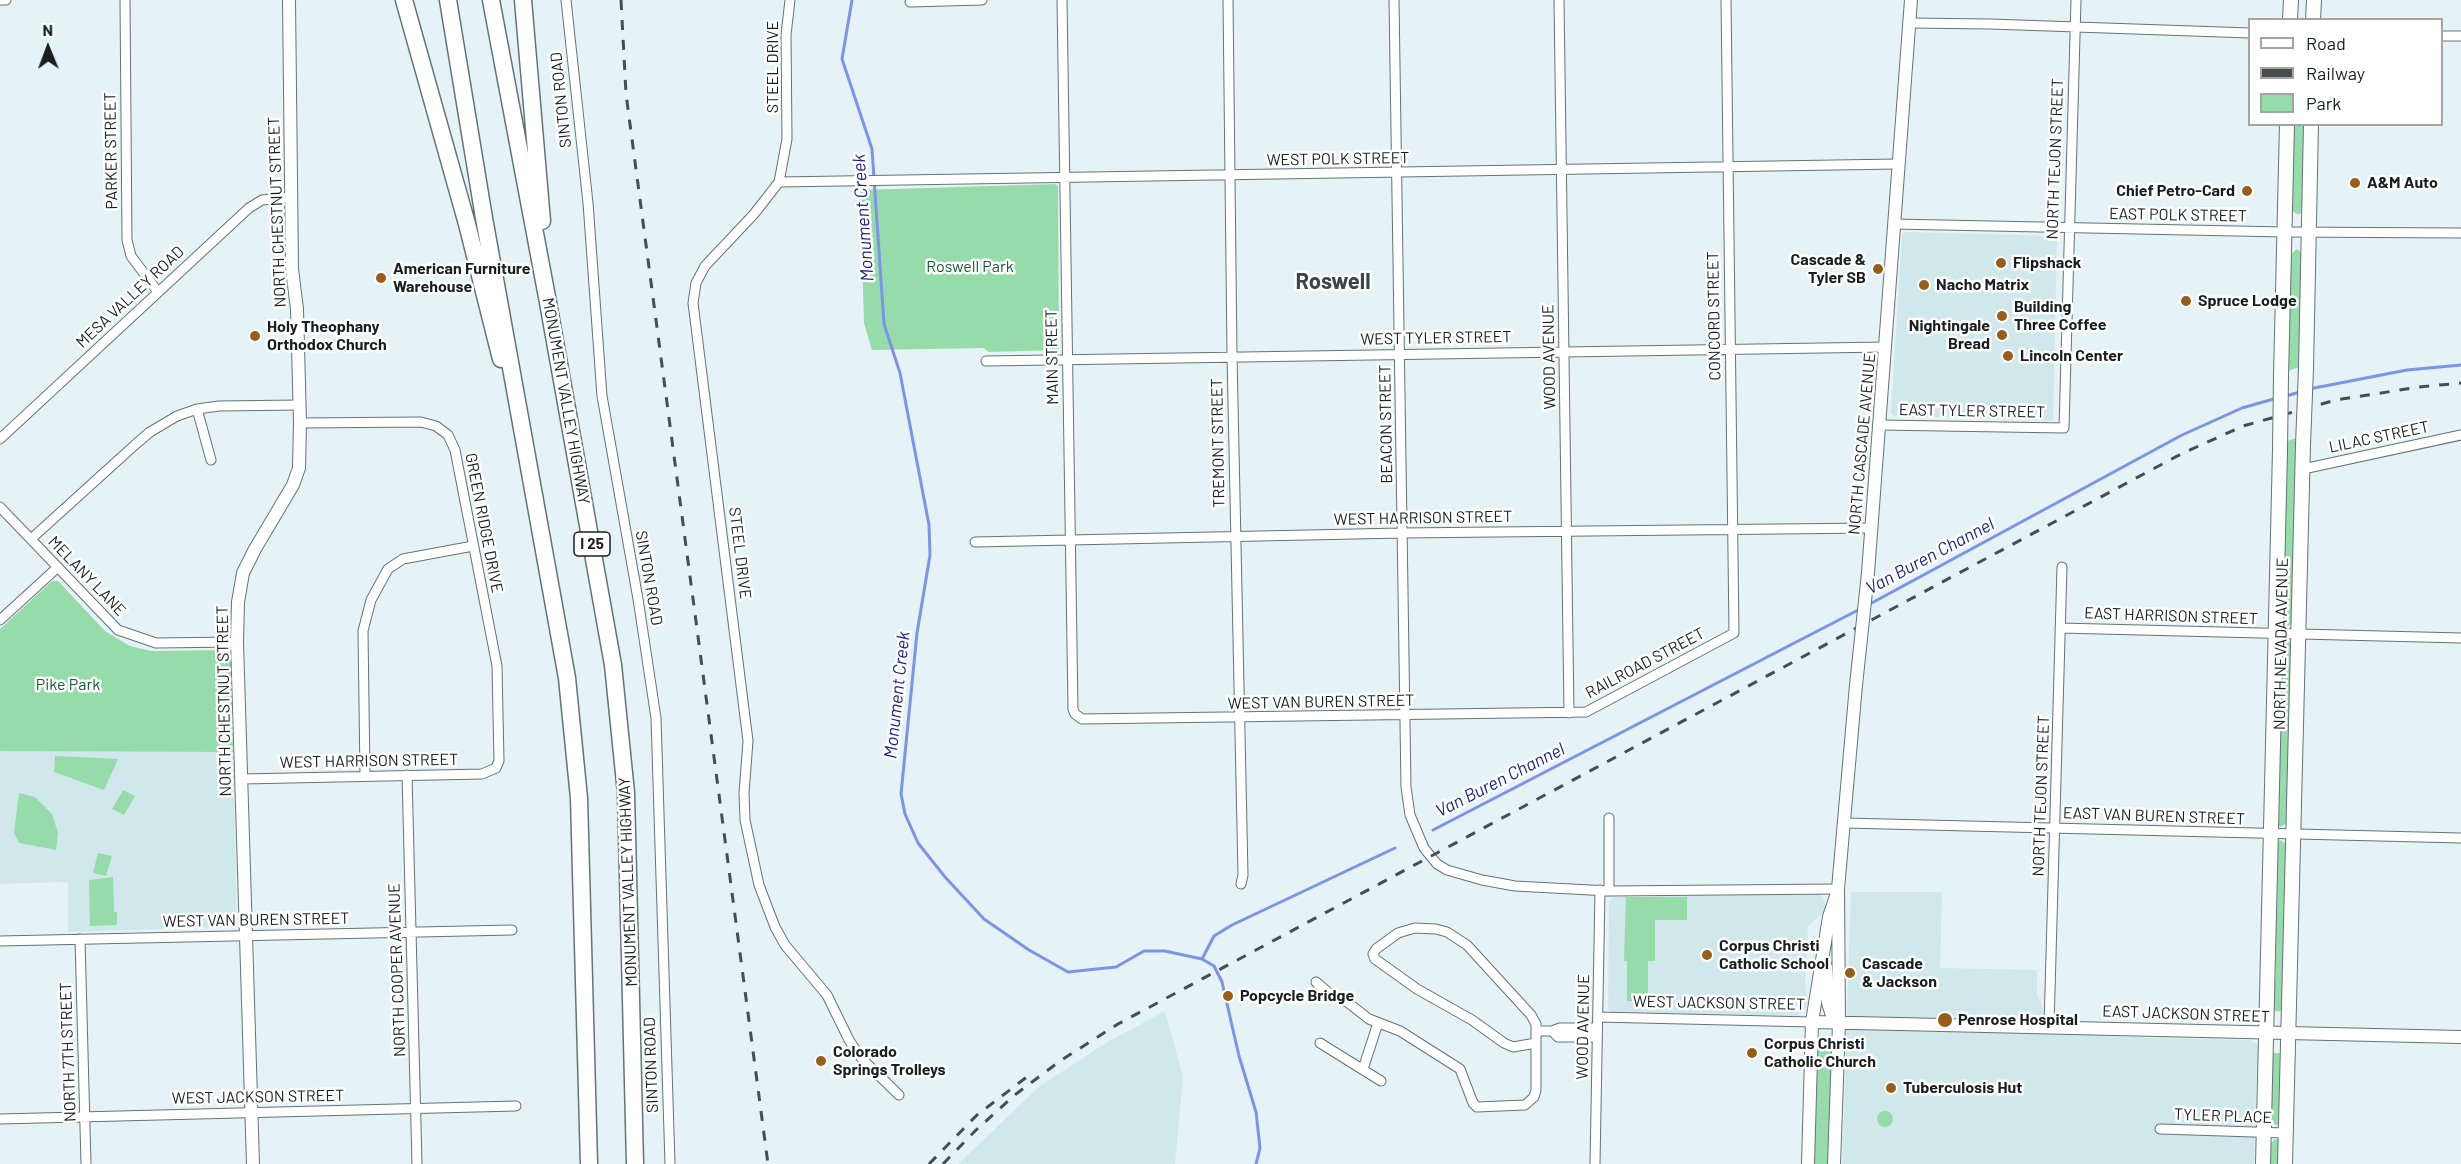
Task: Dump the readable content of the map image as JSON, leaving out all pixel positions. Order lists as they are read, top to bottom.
{
  "streets": {
    "highway": ["MONUMENT VALLEY HIGHWAY", "I 25"],
    "main road": [
      "NORTH CHESTNUT STREET",
      "NORTH CASCADE AVENUE",
      "NORTH NEVADA AVENUE",
      "WEST JACKSON STREET",
      "EAST JACKSON STREET"
    ],
    "street": [
      "STEEL DRIVE",
      "SINTON ROAD",
      "PARKER STREET",
      "WEST POLK STREET",
      "NORTH TEJON STREET",
      "EAST POLK STREET",
      "MESA VALLEY ROAD",
      "CONCORD STREET",
      "WEST TYLER STREET",
      "MAIN STREET",
      "WOOD AVENUE",
      "EAST TYLER STREET",
      "BEACON STREET",
      "LILAC STREET",
      "TREMONT STREET",
      "WEST HARRISON STREET",
      "GREEN RIDGE DRIVE",
      "MELANY LANE",
      "EAST HARRISON STREET",
      "RAILROAD STREET",
      "WEST VAN BUREN STREET",
      "EAST VAN BUREN STREET",
      "NORTH COOPER AVENUE",
      "NORTH 7TH STREET",
      "TYLER PLACE"
    ]
  },
  "crossings": [
    ["STEEL DRIVE", "WEST POLK STREET"],
    ["PARKER STREET", "MESA VALLEY ROAD"],
    ["WEST POLK STREET", "CONCORD STREET"],
    ["WEST POLK STREET", "MAIN STREET"],
    ["WEST POLK STREET", "WOOD AVENUE"],
    ["WEST POLK STREET", "BEACON STREET"],
    ["WEST POLK STREET", "TREMONT STREET"],
    ["WEST POLK STREET", "NORTH CASCADE AVENUE"],
    ["NORTH TEJON STREET", "EAST POLK STREET"],
    ["NORTH TEJON STREET", "EAST TYLER STREET"],
    ["NORTH TEJON STREET", "EAST HARRISON STREET"],
    ["NORTH TEJON STREET", "EAST VAN BUREN STREET"],
    ["NORTH TEJON STREET", "EAST JACKSON STREET"],
    ["NORTH CHESTNUT STREET", "MESA VALLEY ROAD"],
    ["NORTH CHESTNUT STREET", "WEST HARRISON STREET"],
    ["NORTH CHESTNUT STREET", "GREEN RIDGE DRIVE"],
    ["NORTH CHESTNUT STREET", "MELANY LANE"],
    ["NORTH CHESTNUT STREET", "WEST VAN BUREN STREET"],
    ["NORTH CHESTNUT STREET", "WEST JACKSON STREET"],
    ["EAST POLK STREET", "NORTH CASCADE AVENUE"],
    ["EAST POLK STREET", "NORTH NEVADA AVENUE"],
    ["CONCORD STREET", "WEST TYLER STREET"],
    ["CONCORD STREET", "WEST HARRISON STREET"],
    ["CONCORD STREET", "RAILROAD STREET"],
    ["WEST TYLER STREET", "MAIN STREET"],
    ["WEST TYLER STREET", "WOOD AVENUE"],
    ["WEST TYLER STREET", "BEACON STREET"],
    ["WEST TYLER STREET", "TREMONT STREET"],
    ["WEST TYLER STREET", "NORTH CASCADE AVENUE"],
    ["MAIN STREET", "WEST HARRISON STREET"],
    ["MAIN STREET", "WEST VAN BUREN STREET"],
    ["WOOD AVENUE", "BEACON STREET"],
    ["WOOD AVENUE", "WEST HARRISON STREET"],
    ["WOOD AVENUE", "RAILROAD STREET"],
    ["WOOD AVENUE", "WEST VAN BUREN STREET"],
    ["WOOD AVENUE", "WEST JACKSON STREET"],
    ["EAST TYLER STREET", "NORTH CASCADE AVENUE"],
    ["BEACON STREET", "WEST HARRISON STREET"],
    ["BEACON STREET", "WEST VAN BUREN STREET"],
    ["LILAC STREET", "NORTH NEVADA AVENUE"],
    ["TREMONT STREET", "WEST HARRISON STREET"],
    ["TREMONT STREET", "WEST VAN BUREN STREET"],
    ["NORTH CASCADE AVENUE", "WEST HARRISON STREET"],
    ["NORTH CASCADE AVENUE", "EAST VAN BUREN STREET"],
    ["NORTH CASCADE AVENUE", "WEST JACKSON STREET"],
    ["NORTH CASCADE AVENUE", "EAST JACKSON STREET"],
    ["WEST HARRISON STREET", "GREEN RIDGE DRIVE"],
    ["WEST HARRISON STREET", "NORTH COOPER AVENUE"],
    ["EAST HARRISON STREET", "NORTH NEVADA AVENUE"],
    ["NORTH NEVADA AVENUE", "EAST VAN BUREN STREET"],
    ["NORTH NEVADA AVENUE", "EAST JACKSON STREET"],
    ["NORTH NEVADA AVENUE", "TYLER PLACE"],
    ["RAILROAD STREET", "WEST VAN BUREN STREET"],
    ["WEST VAN BUREN STREET", "NORTH COOPER AVENUE"],
    ["WEST VAN BUREN STREET", "NORTH 7TH STREET"],
    ["NORTH COOPER AVENUE", "WEST JACKSON STREET"],
    ["WEST JACKSON STREET", "EAST JACKSON STREET"],
    ["WEST JACKSON STREET", "NORTH 7TH STREET"]
  ],
  "districts": ["Roswell"],
  "water": ["Monument Creek", "Van Buren Channel"],
  "parks": ["Roswell Park", "Pike Park"],
  "places": [
    "A&M Auto",
    "Chief Petro-Card",
    "Flipshack",
    "Cascade & Tyler SB",
    "American Furniture Warehouse",
    "Nacho Matrix",
    "Spruce Lodge",
    "Building Three Coffee",
    "Nightingale Bread",
    "Holy Theophany Orthodox Church",
    "Lincoln Center",
    "Corpus Christi Catholic School",
    "Cascade & Jackson",
    "Popcycle Bridge",
    "Penrose Hospital",
    "Corpus Christi Catholic Church",
    "Colorado Springs Trolleys",
    "Tuberculosis Hut"
  ],
  "legend": ["Road", "Railway", "Park"],
  "north": "top"
}
